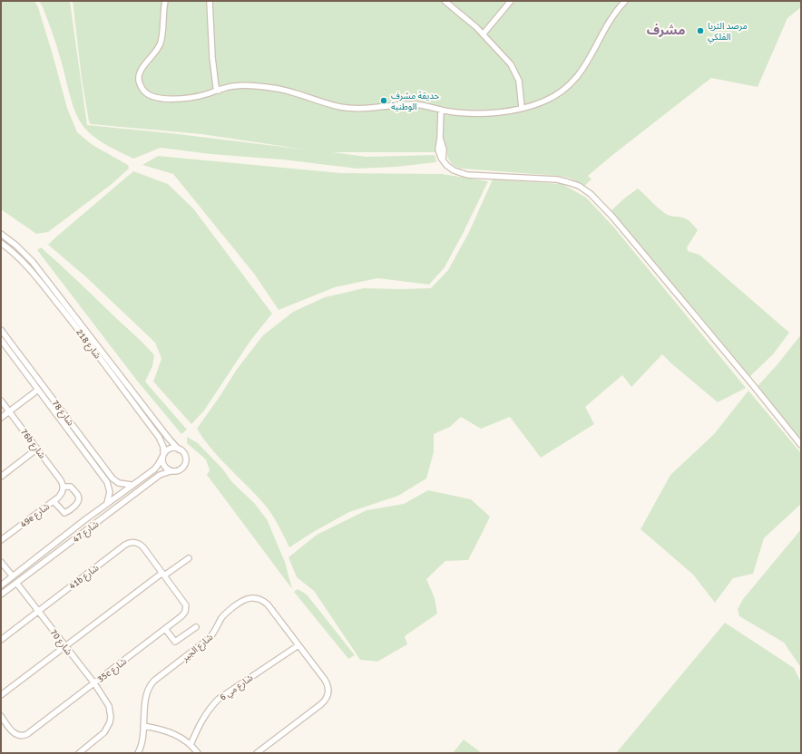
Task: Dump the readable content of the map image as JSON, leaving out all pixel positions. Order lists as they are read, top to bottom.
{
  "streets": {
    "street": [
      "شارع 218",
      "شارع 78",
      "76b شارع",
      "49e شارع",
      "شارع 47",
      "41b شارع",
      "شارع 70",
      "شارع الجير",
      "35c شارع",
      "شارع مي 6"
    ]
  },
  "crossings": [
    ["شارع 218", "شارع 47"],
    ["شارع 78", "شارع 47"],
    ["76b شارع", "49e شارع"],
    ["شارع 47", "شارع 70"],
    ["41b شارع", "شارع 70"],
    ["41b شارع", "35c شارع"],
    ["شارع 70", "35c شارع"],
    ["شارع الجير", "شارع مي 6"]
  ],
  "districts": ["مشرف"],
  "places": ["مرصد الثريا الفلكي", "حديقة مشرف الوطنية"]
}
